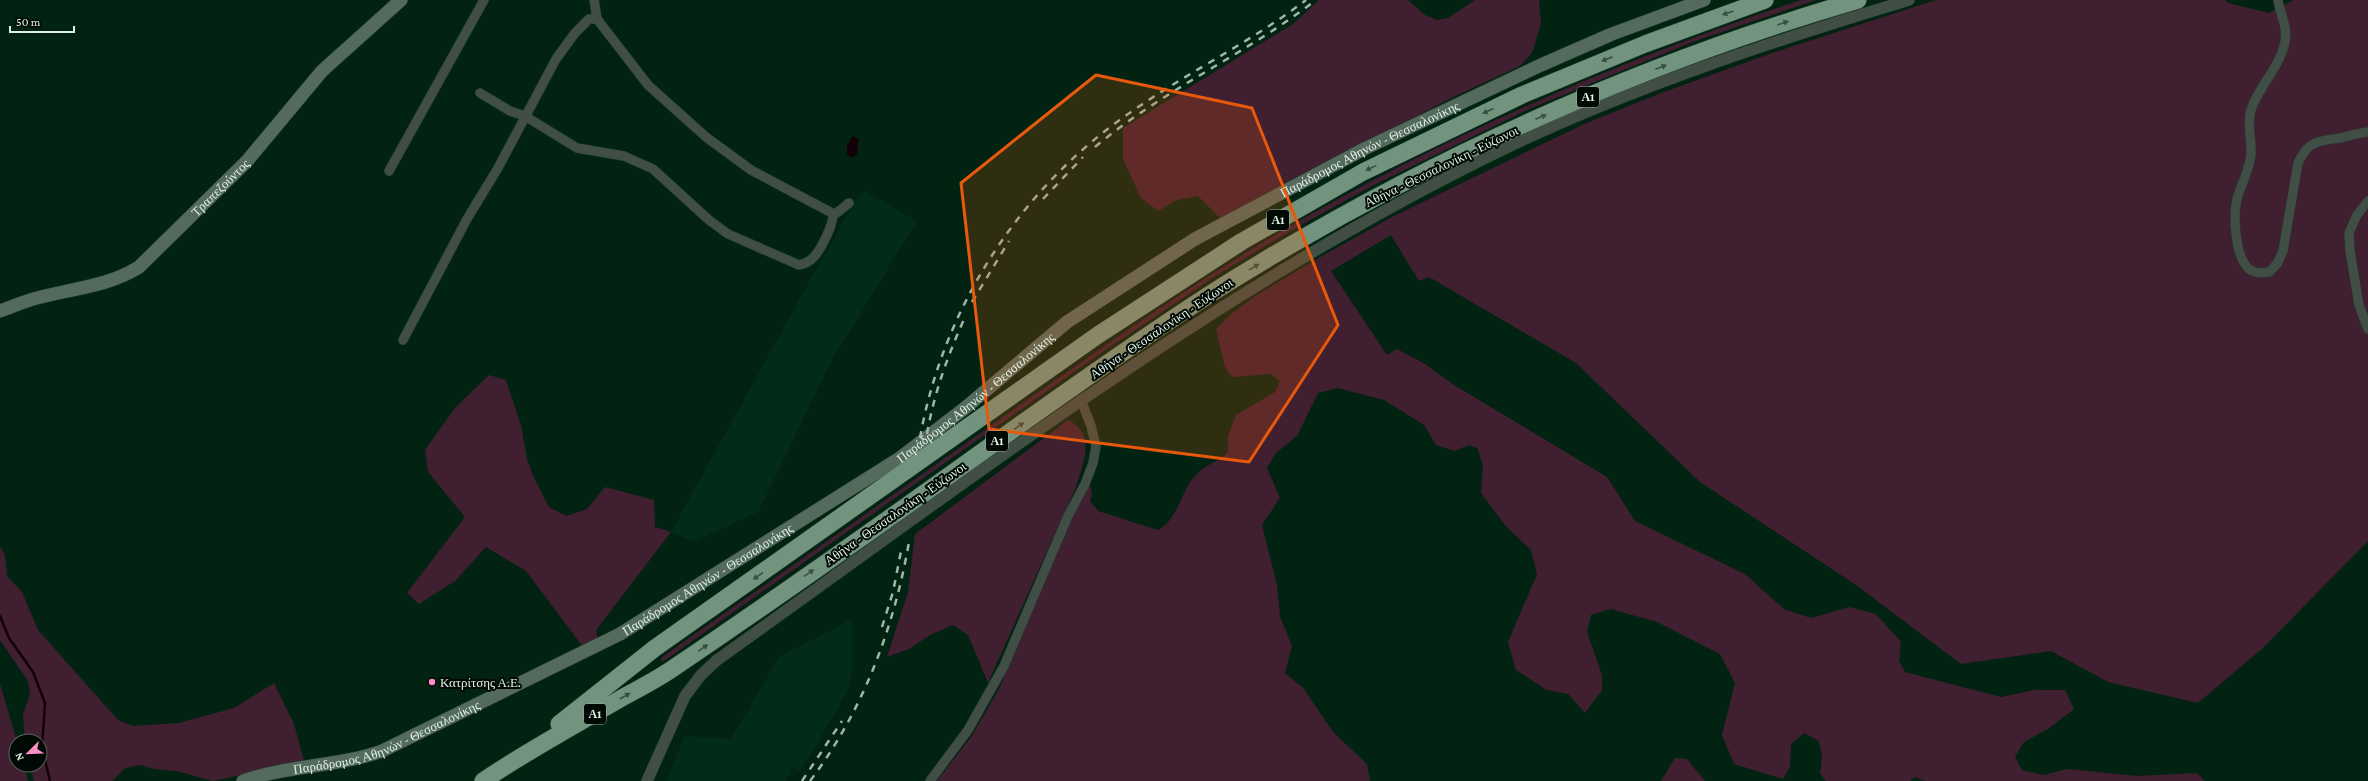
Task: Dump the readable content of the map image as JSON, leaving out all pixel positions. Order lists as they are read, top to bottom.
{
  "streets": {
    "highway": ["Α1", "Αθήνα - Θεσσαλονίκη - Εύζωνοι"],
    "main road": ["Παράδρομος Αθηνών - Θεσσαλονίκης", "Τραπεζούντος"]
  },
  "places": ["Κατρίτσης Α.Ε."],
  "scale_bar": "50 m",
  "north": "bottom left"
}
